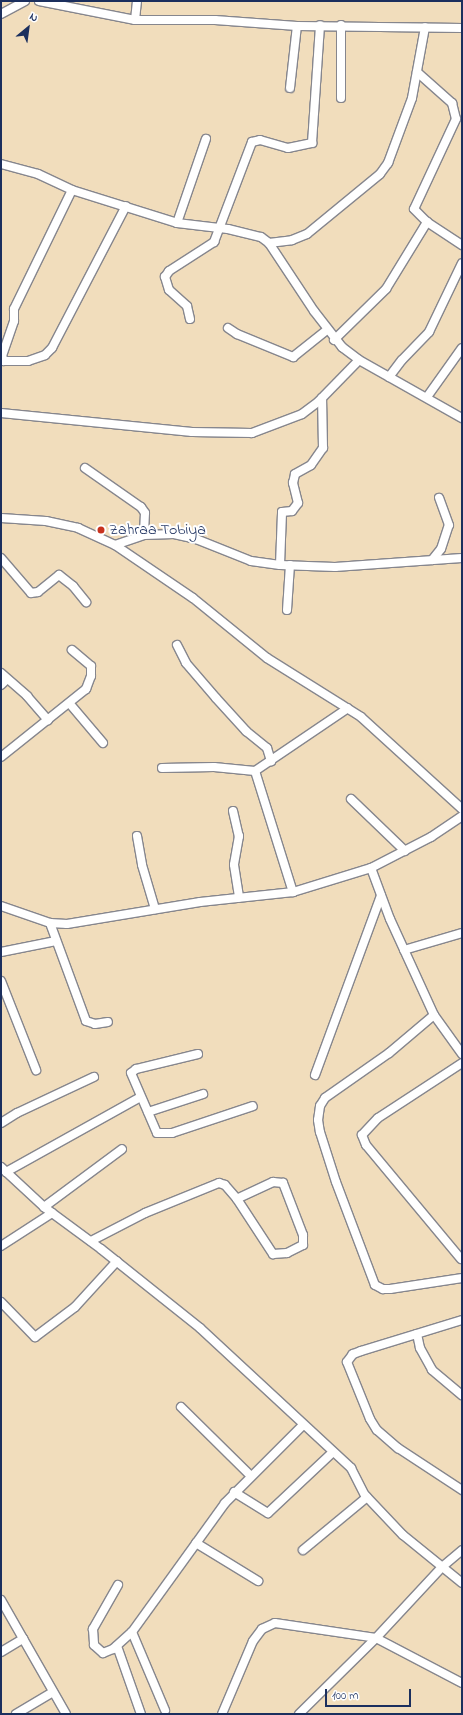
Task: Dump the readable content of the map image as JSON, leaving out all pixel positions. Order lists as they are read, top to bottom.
{
  "places": ["Zahraa Tobiya"],
  "scale_bar": "100 m",
  "north": "top right"
}
